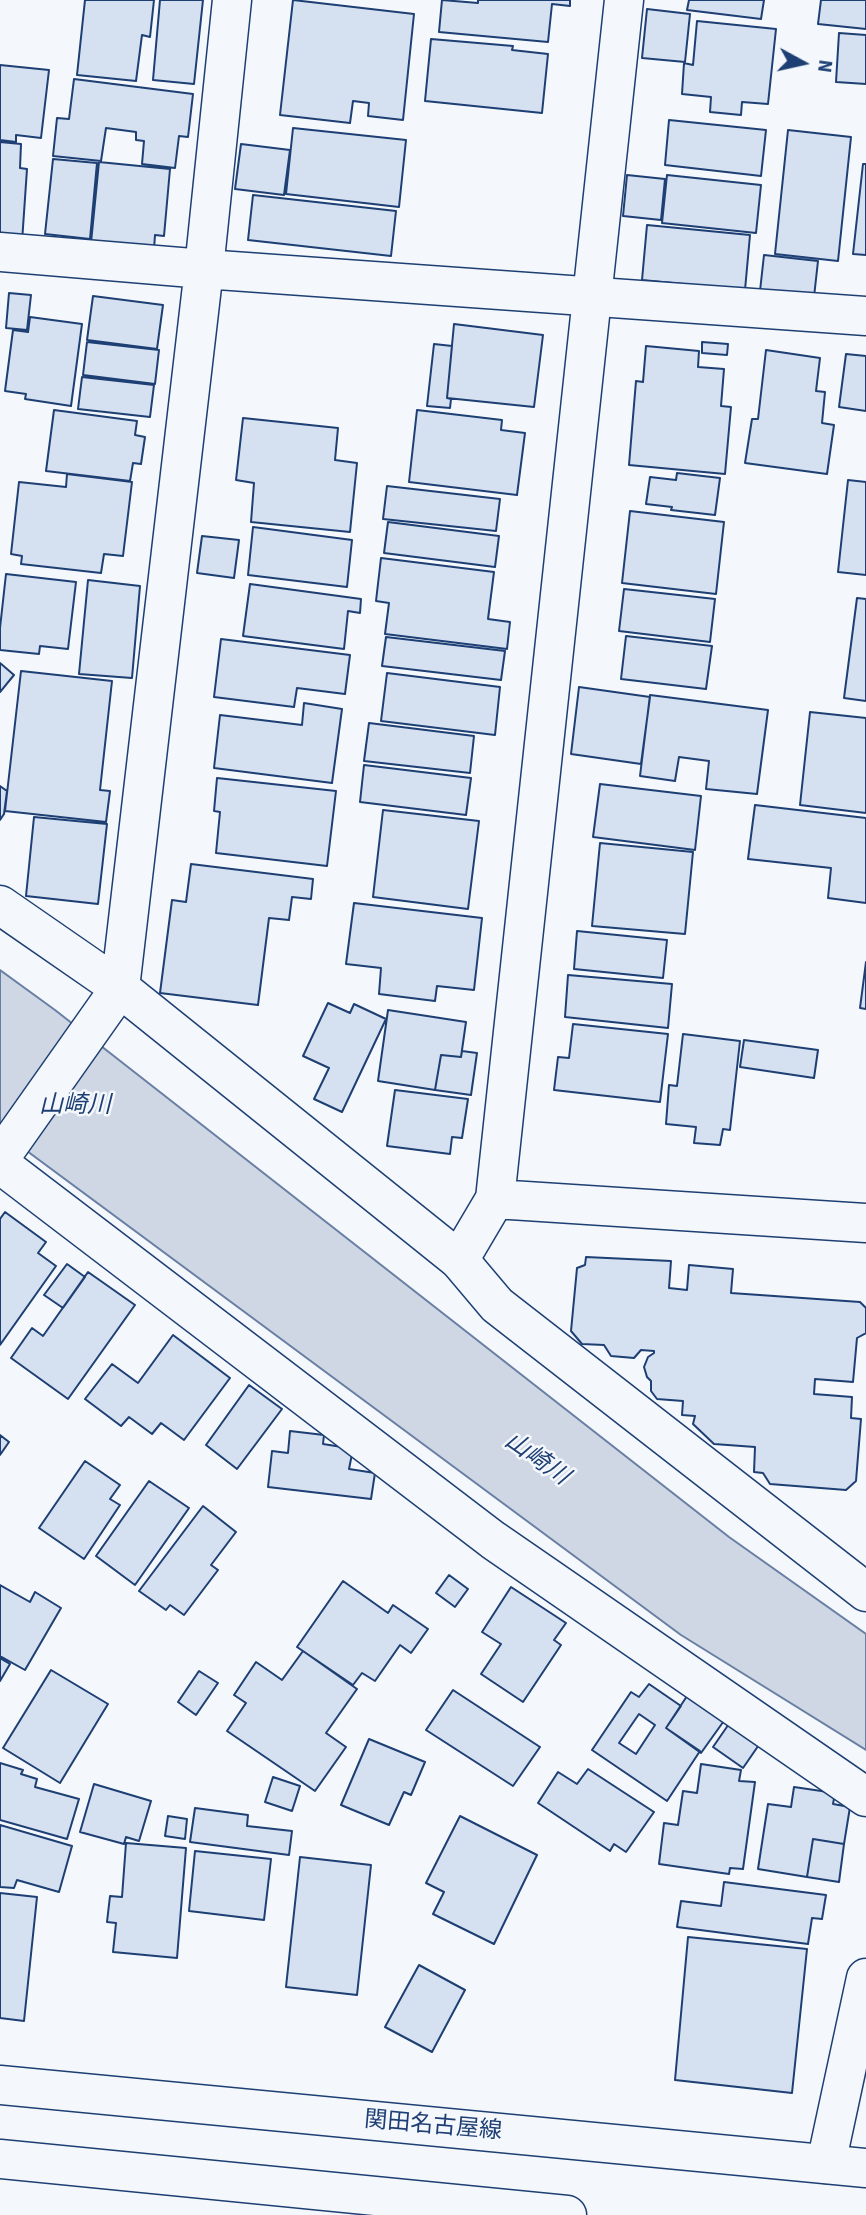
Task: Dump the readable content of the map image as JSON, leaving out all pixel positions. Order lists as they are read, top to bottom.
{
  "streets": {
    "street": ["関田名古屋線"]
  },
  "water": ["山崎川"],
  "north": "right"
}
